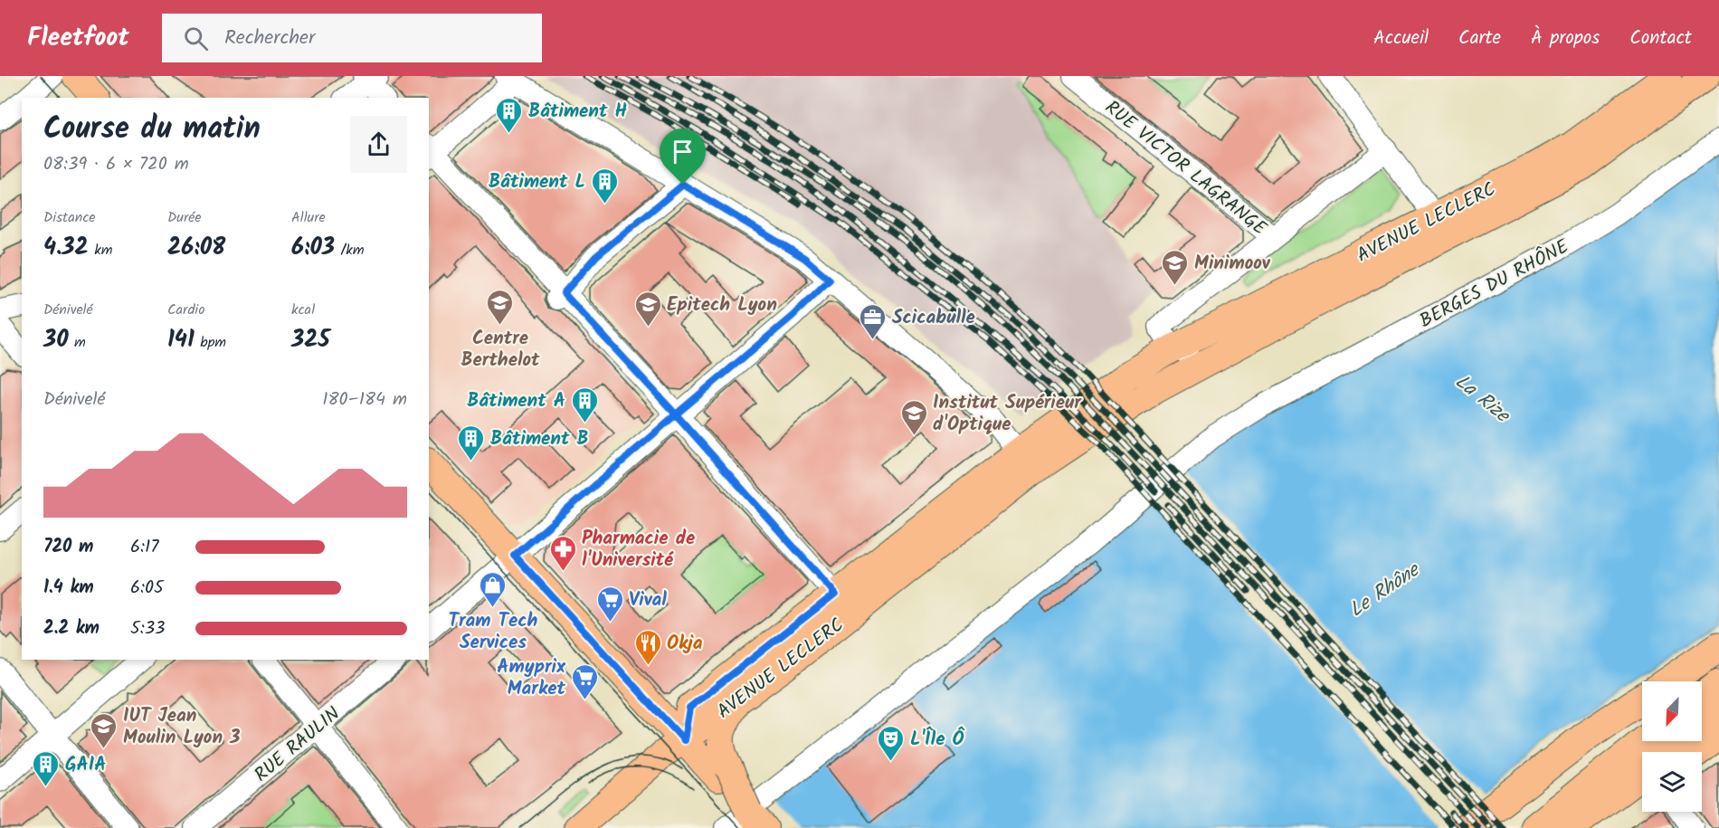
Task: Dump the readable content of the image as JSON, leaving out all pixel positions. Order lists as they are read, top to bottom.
{
  "streets": {
    "main road": ["AVENUE LECLERC"],
    "street": ["RUE VICTOR LAGRANGE", "BERGES DU RHÔNE", "RUE RAULIN"]
  },
  "crossings": [
    ["RUE VICTOR LAGRANGE", "AVENUE LECLERC"]
  ],
  "water": ["La Rize", "Le Rhône"],
  "places": {
    "building": [
      "Bâtiment H",
      "Bâtiment L",
      "Bâtiment A",
      "Bâtiment B",
      "GAIA"
    ],
    "school or university": [
      "Minimoov",
      "Centre Berthelot",
      "Epitech Lyon",
      "Institut Supérieur d'Optique",
      "IUT Jean Moulin Lyon 3"
    ],
    "office": ["Scicabulle"],
    "pharmacy": ["Pharmacie de l'Université"],
    "shop": ["Tram Tech Services"],
    "supermarket": ["Vival", "Amyprix Market"],
    "restaurant": ["Okja"],
    "theatre": ["L'Île Ô"]
  },
  "north": "bottom left",
  "page": {
    "header": "Fleetfoot",
    "search": "Rechercher",
    "nav": [
      "Accueil",
      "Carte",
      "À propos",
      "Contact"
    ],
    "heading": ["Course du matin", "08:39 · 6 × 720 m"],
    "stats": [
      ["Distance", "4.32 km"],
      ["Durée", "26:08"],
      ["Allure", "6:03 /km"],
      ["Dénivelé", "30 m"],
      ["Cardio", "141 bpm"],
      ["kcal", "325"]
    ],
    "chart": ["Dénivelé", "180–184 m"],
    "list": [
      {
        "name": "720 m",
        "note": "6:17"
      },
      {
        "name": "1.4 km",
        "note": "6:05"
      },
      {
        "name": "2.2 km",
        "note": "5:33"
      }
    ]
  }
}
